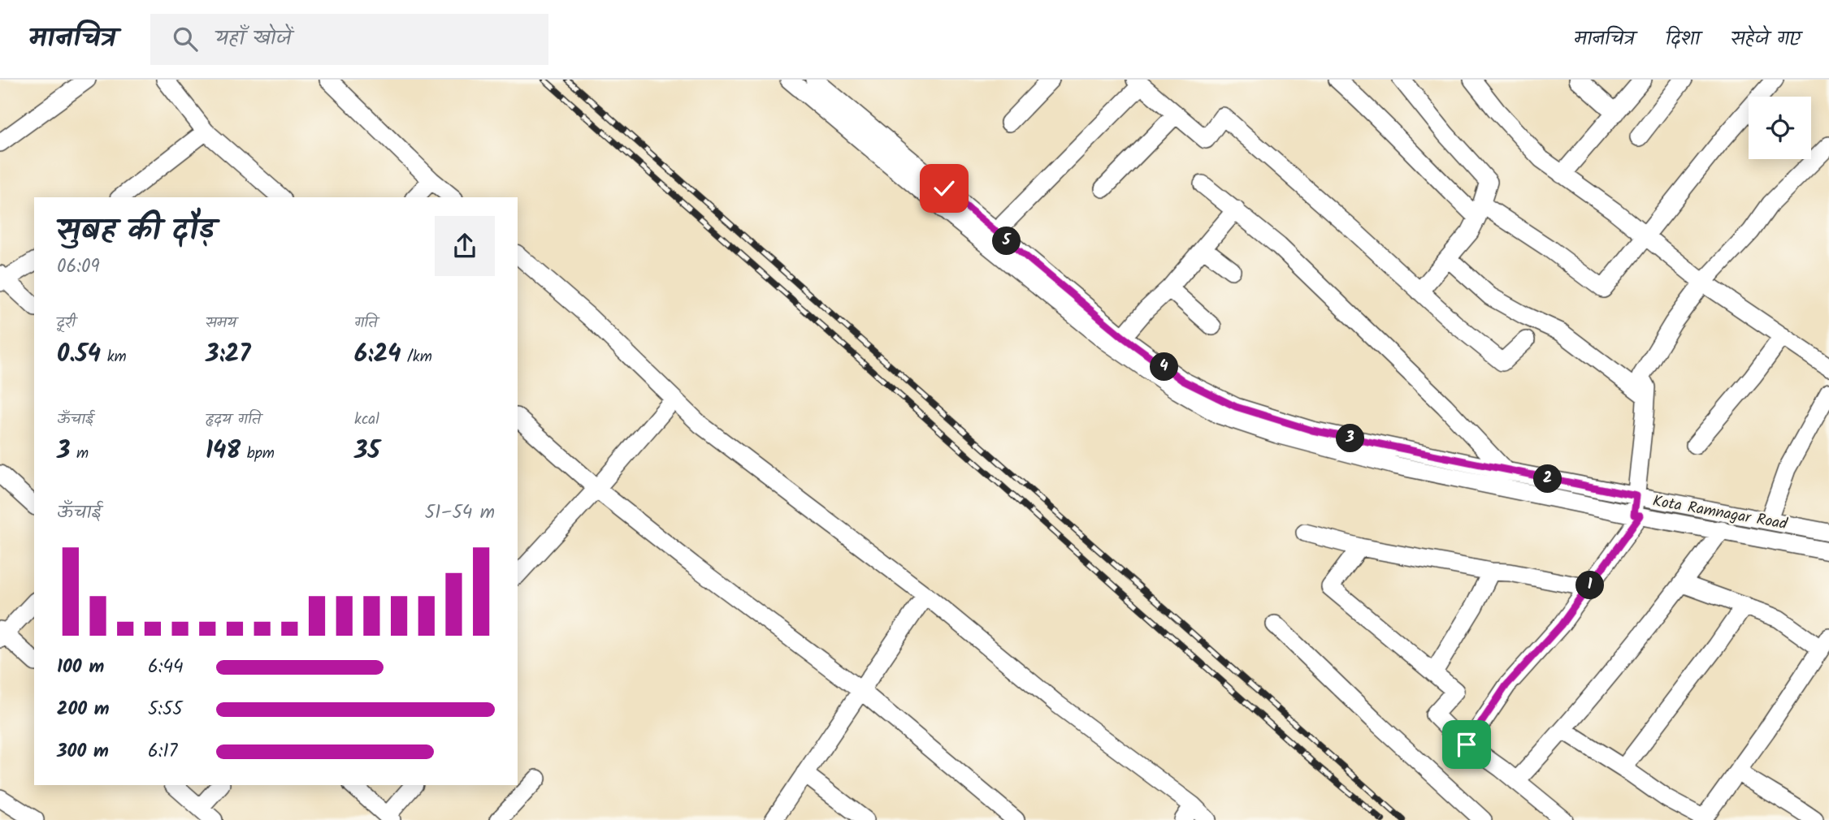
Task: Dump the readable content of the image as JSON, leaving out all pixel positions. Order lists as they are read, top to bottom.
{
  "streets": {
    "street": ["Kota Ramnagar Road"]
  },
  "page": {
    "header": "मानचित्र",
    "search": "यहाँ खोजें",
    "nav": ["मानचित्र", "दिशा", "सहेजे गए"],
    "heading": ["सुबह की दौड़", "06:09"],
    "pins": [
      "5",
      "4",
      "3",
      "2",
      "1"
    ],
    "stats": [
      ["दूरी", "0.54 km"],
      ["समय", "3:27"],
      ["गति", "6:24 /km"],
      ["ऊँचाई", "3 m"],
      ["हृदय गति", "148 bpm"],
      ["kcal", "35"]
    ],
    "chart": ["ऊँचाई", "51–54 m"],
    "list": [
      {
        "name": "100 m",
        "note": "6:44"
      },
      {
        "name": "200 m",
        "note": "5:55"
      },
      {
        "name": "300 m",
        "note": "6:17"
      }
    ]
  }
}
